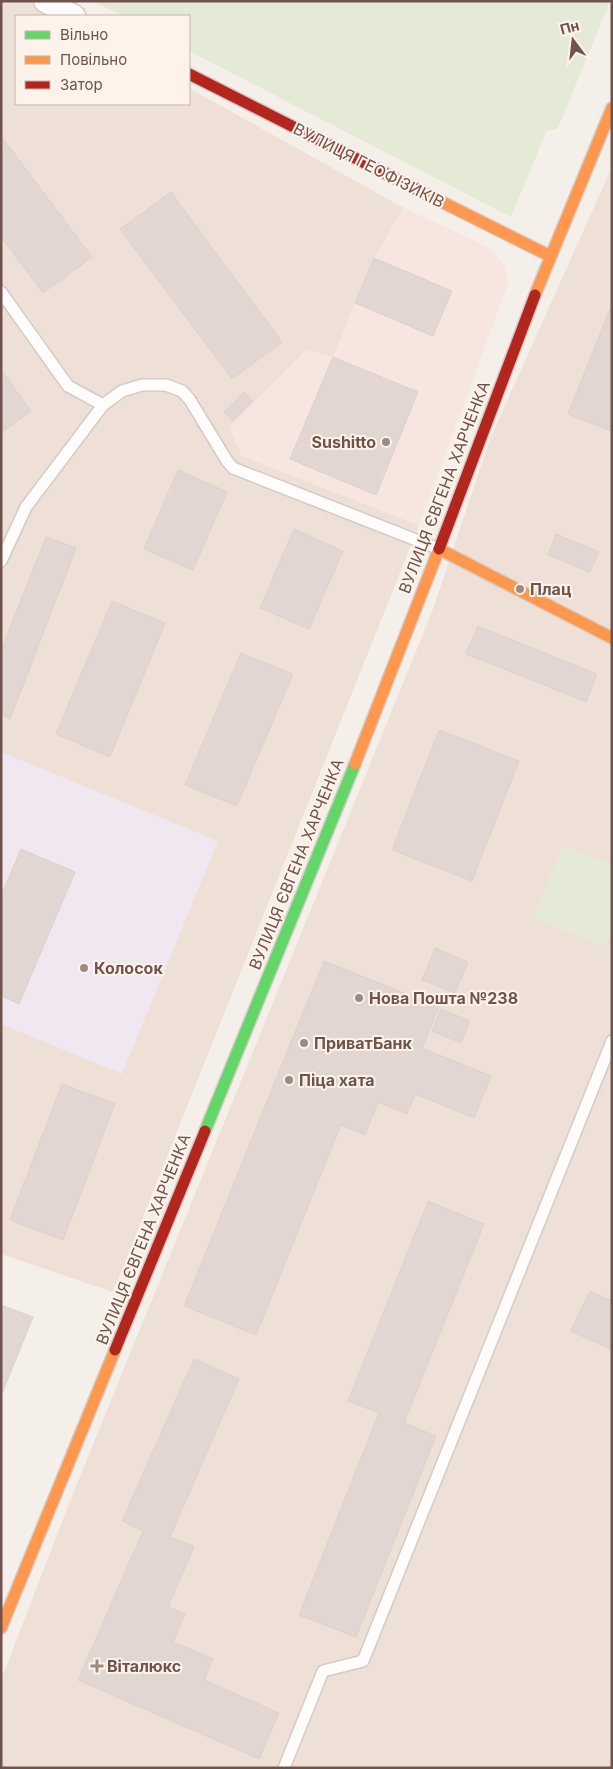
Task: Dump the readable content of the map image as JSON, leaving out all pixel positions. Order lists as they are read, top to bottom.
{
  "streets": {
    "main road": ["ВУЛИЦЯ ГЕОФІЗИКІВ", "ВУЛИЦЯ ЄВГЕНА ХАРЧЕНКА"]
  },
  "crossings": [
    ["ВУЛИЦЯ ГЕОФІЗИКІВ", "ВУЛИЦЯ ЄВГЕНА ХАРЧЕНКА"]
  ],
  "places": {
    "other": [
      "Sushitto",
      "Плац",
      "Колосок",
      "Нова Пошта №238",
      "ПриватБанк",
      "Піца хата"
    ],
    "health": ["Віталюкс"]
  },
  "legend": ["Вільно", "Повільно", "Затор"],
  "north": "top"
}
